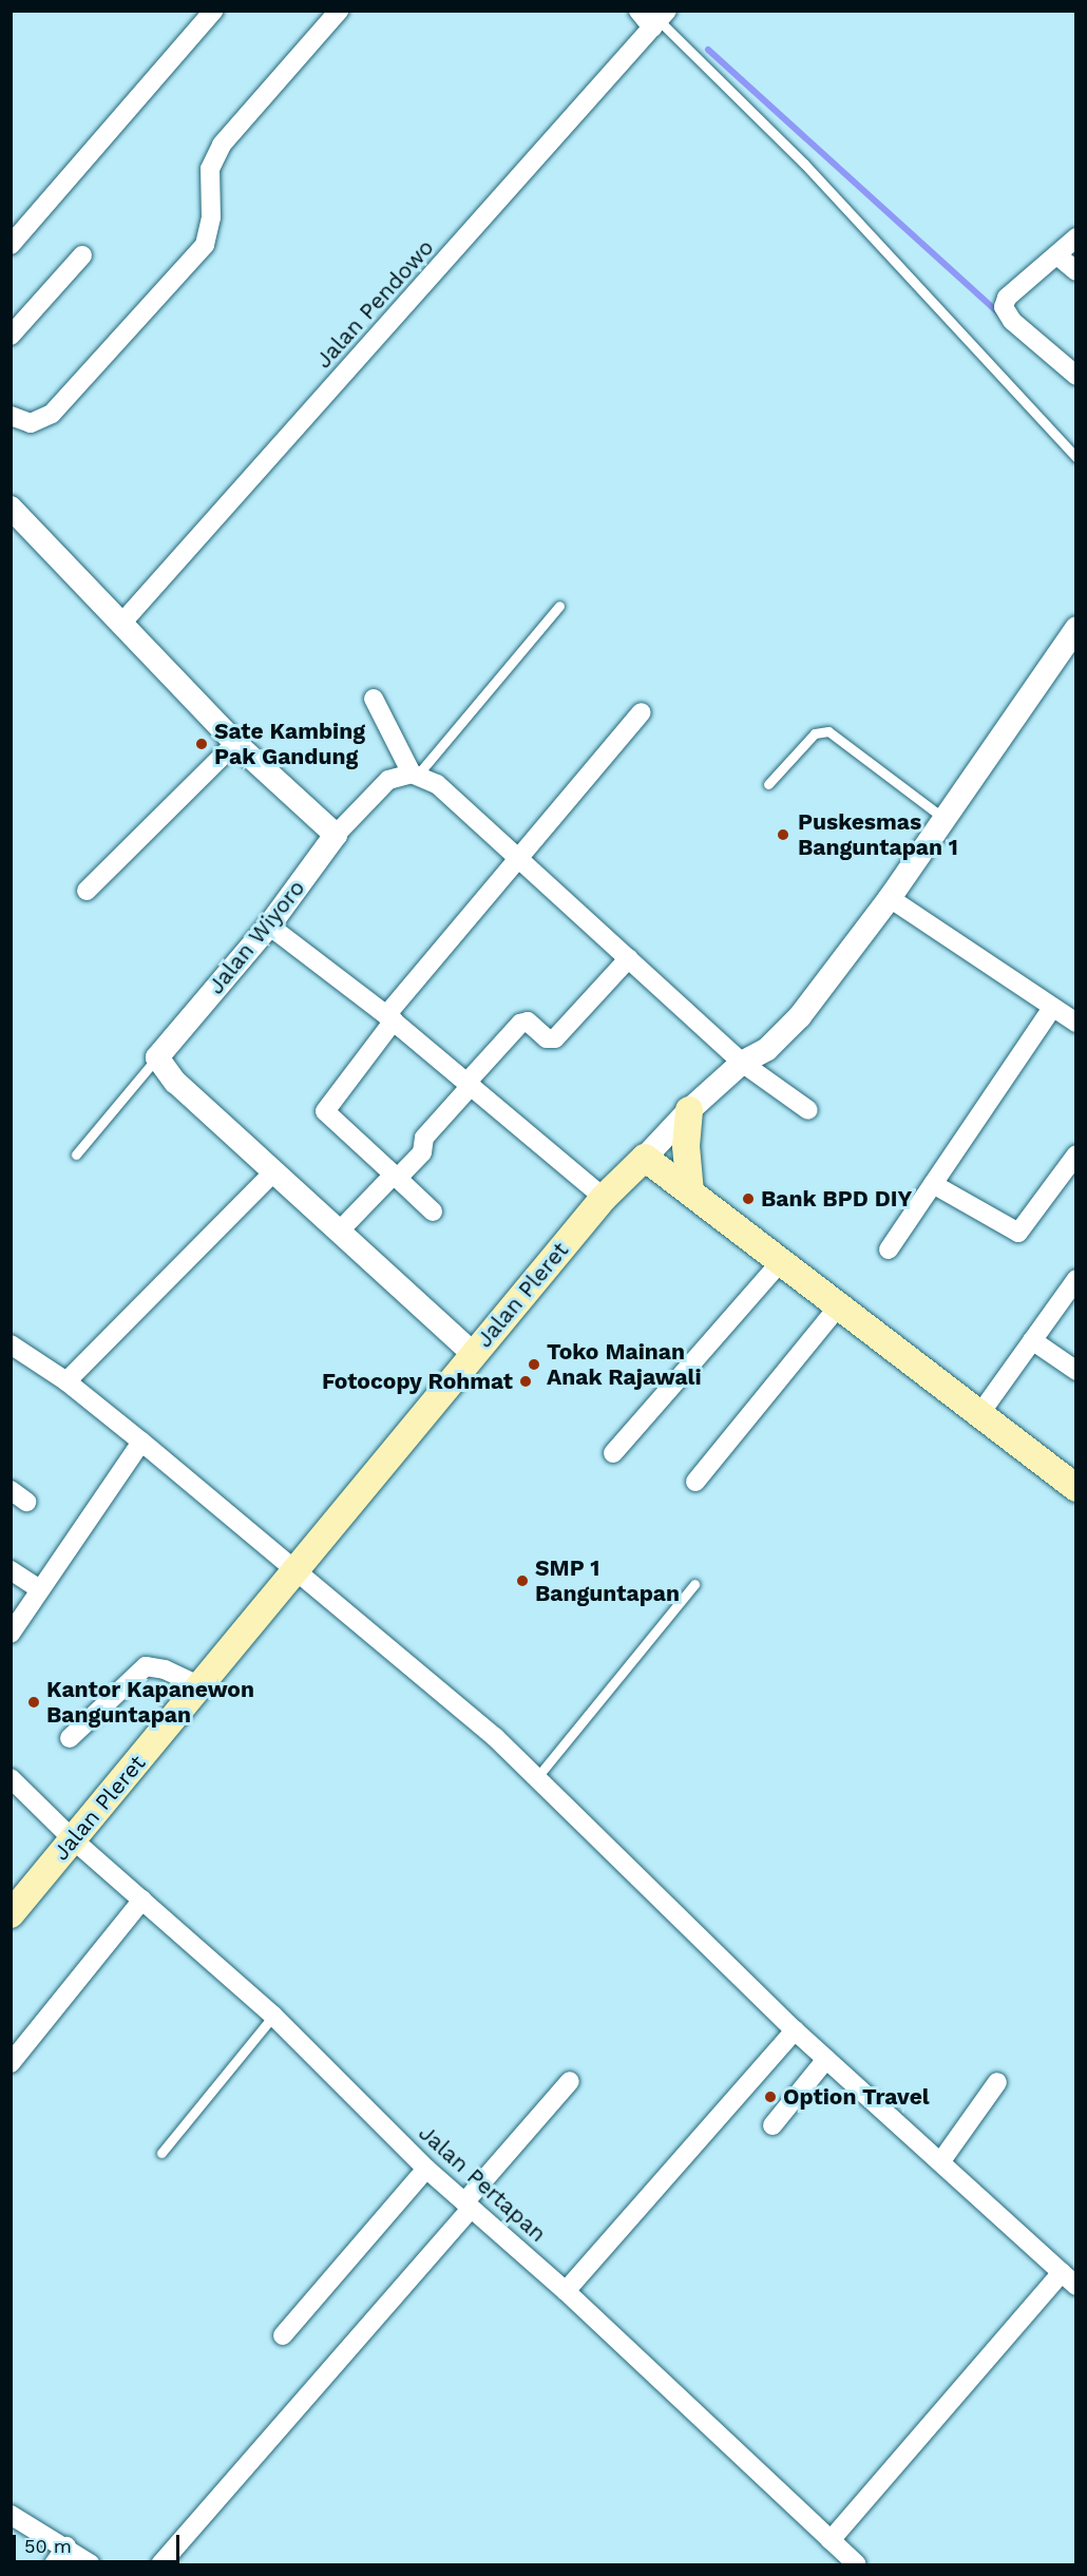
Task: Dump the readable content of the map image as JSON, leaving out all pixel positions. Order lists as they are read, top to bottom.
{
  "streets": {
    "main road": ["Jalan Pleret"],
    "street": ["Jalan Pendowo", "Jalan Wiyoro", "Jalan Pertapan"]
  },
  "crossings": [
    ["Jalan Pleret", "Jalan Pertapan"]
  ],
  "places": [
    "Sate Kambing Pak Gandung",
    "Puskesmas Banguntapan 1",
    "Bank BPD DIY",
    "Toko Mainan Anak Rajawali",
    "Fotocopy Rohmat",
    "SMP 1 Banguntapan",
    "Kantor Kapanewon Banguntapan",
    "Option Travel"
  ],
  "scale_bar": "50 m"
}
